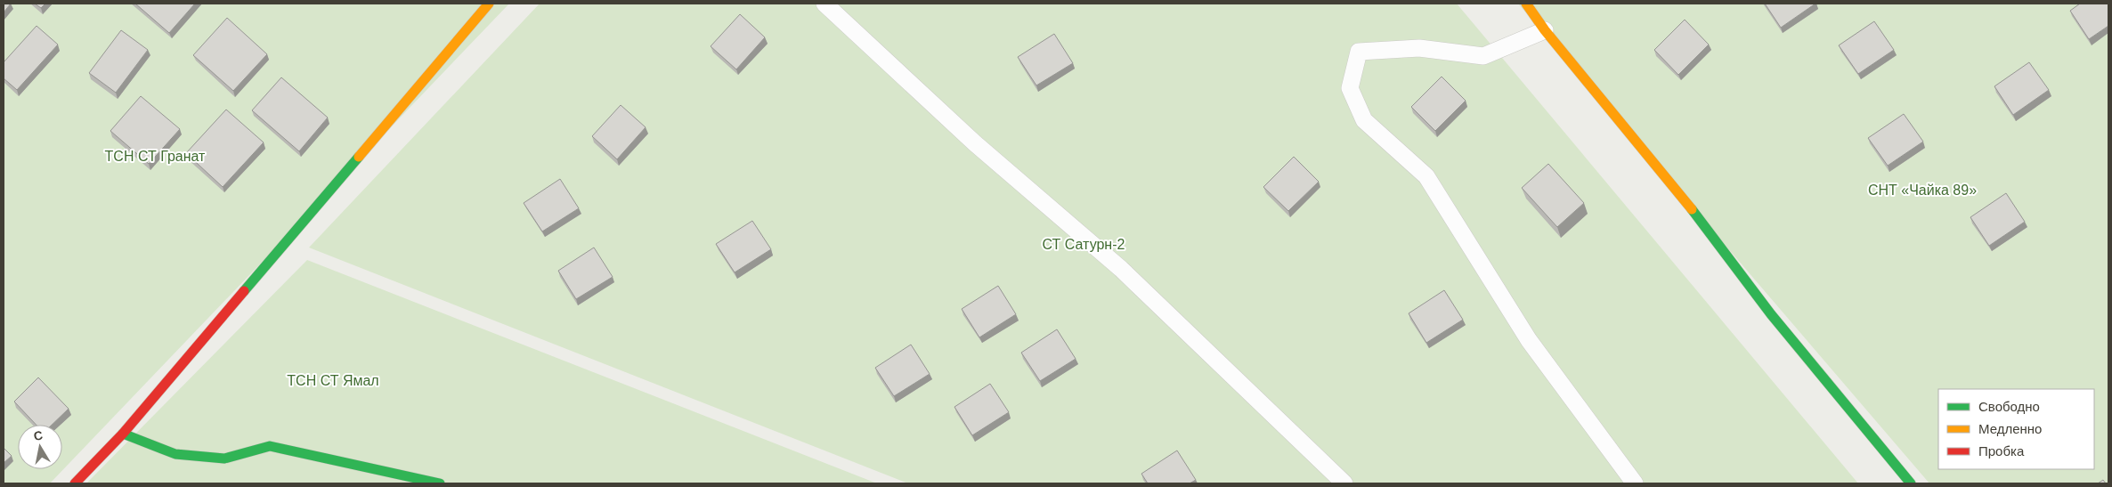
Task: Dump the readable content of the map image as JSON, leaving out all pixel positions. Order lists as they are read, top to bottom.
{
  "parks": [
    "ТСН СТ Гранат",
    "СНТ «Чайка 89»",
    "СТ Сатурн-2",
    "ТСН СТ Ямал"
  ],
  "legend": ["Свободно", "Медленно", "Пробка"],
  "north": "top"
}
